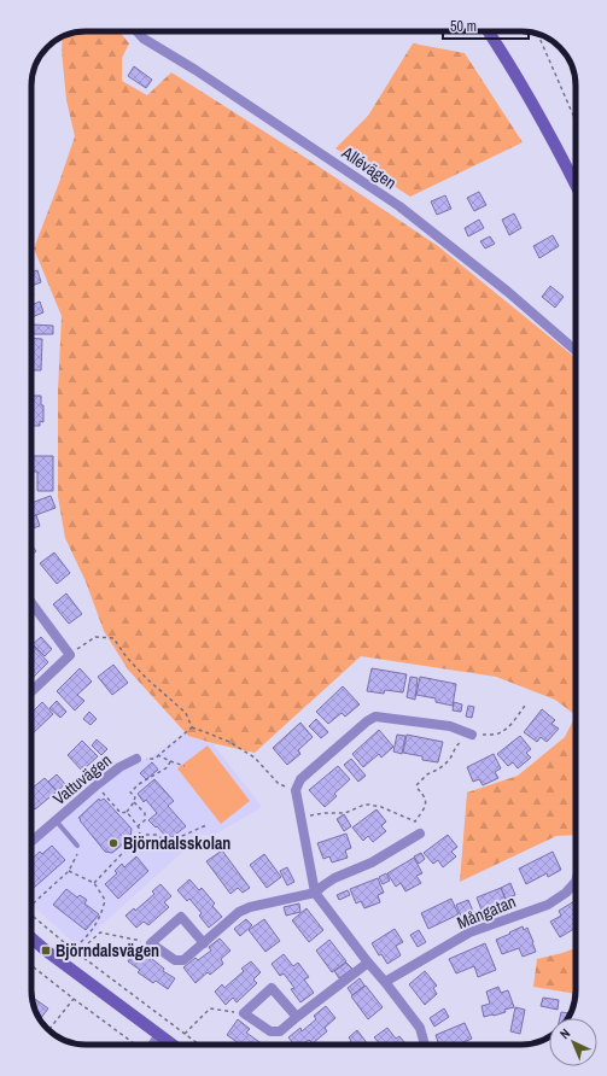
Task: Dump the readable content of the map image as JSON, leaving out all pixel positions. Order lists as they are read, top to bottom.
{
  "streets": {
    "street": ["Allévägen", "Vattuvägen", "Mångatan"]
  },
  "places": {
    "other": ["Björndalsskolan"],
    "transit": ["Björndalsvägen"]
  },
  "scale_bar": "50 m",
  "north": "top left"
}
